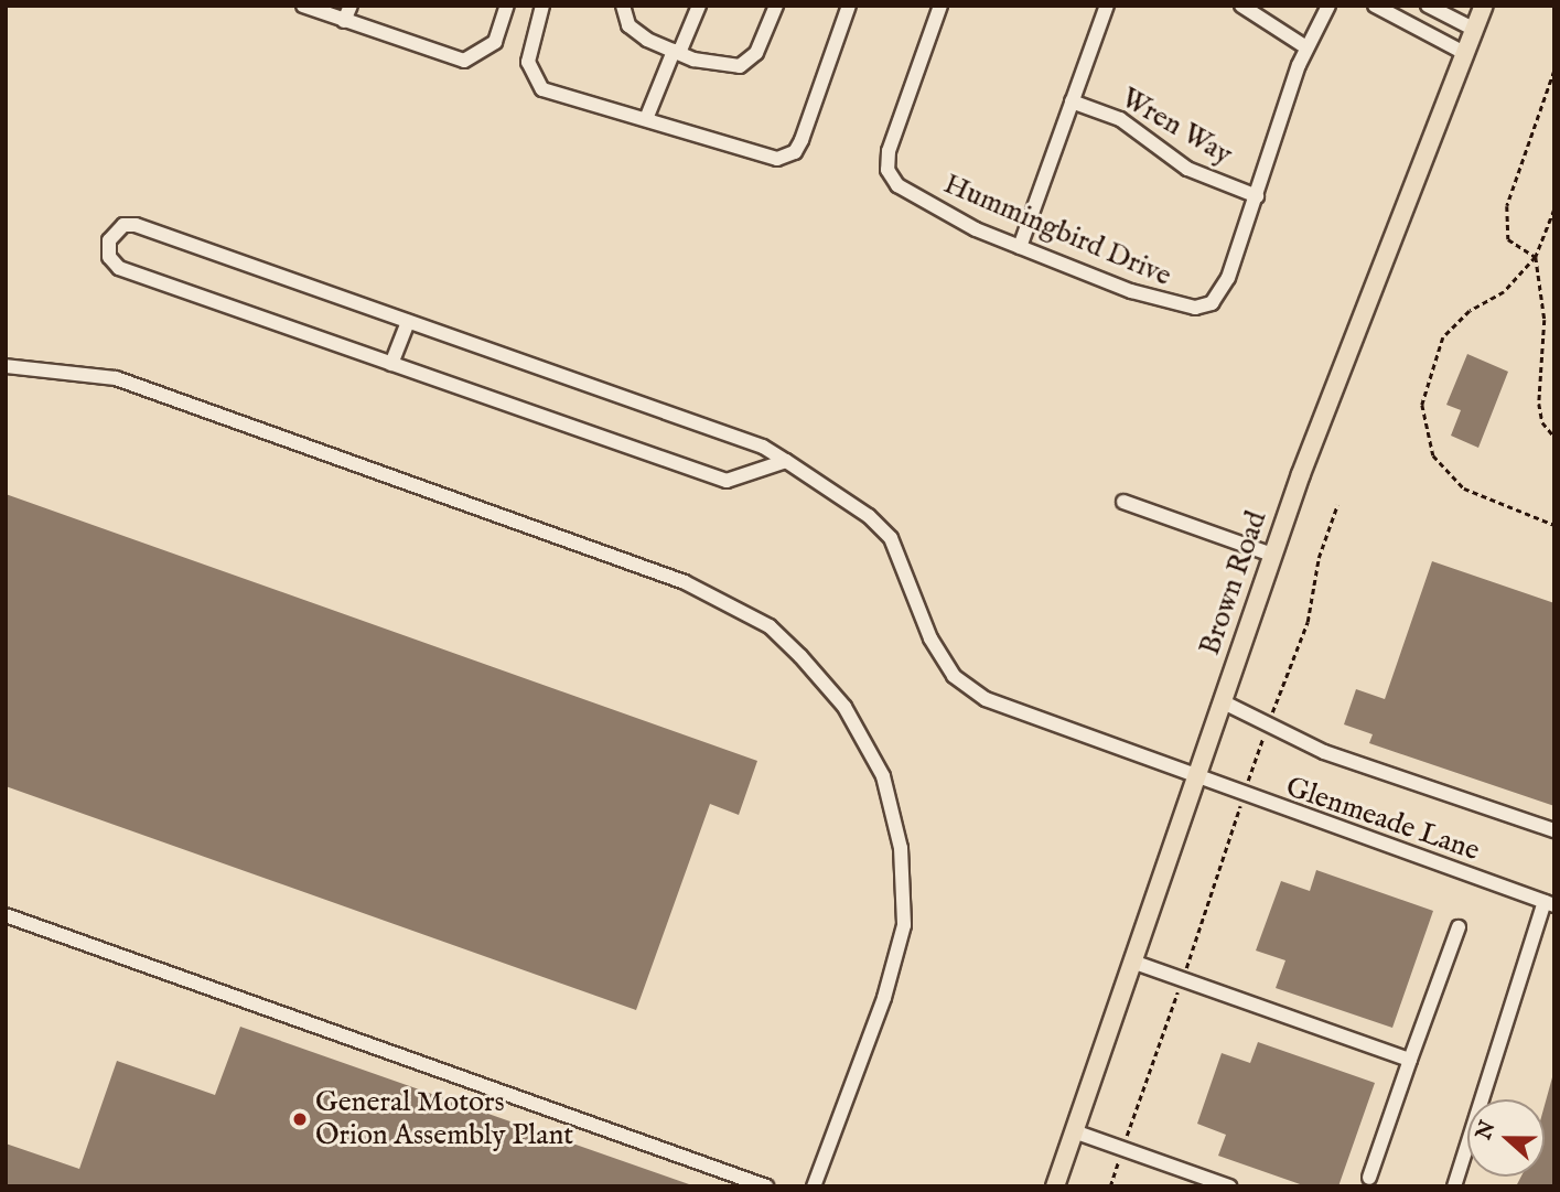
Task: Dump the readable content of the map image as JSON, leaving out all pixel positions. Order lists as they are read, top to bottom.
{
  "streets": {
    "main road": ["Brown Road"],
    "street": ["Wren Way", "Hummingbird Drive", "Glenmeade Lane"]
  },
  "crossings": [
    ["Wren Way", "Hummingbird Drive"],
    ["Brown Road", "Glenmeade Lane"]
  ],
  "places": ["General Motors Orion Assembly Plant"],
  "north": "left"
}
